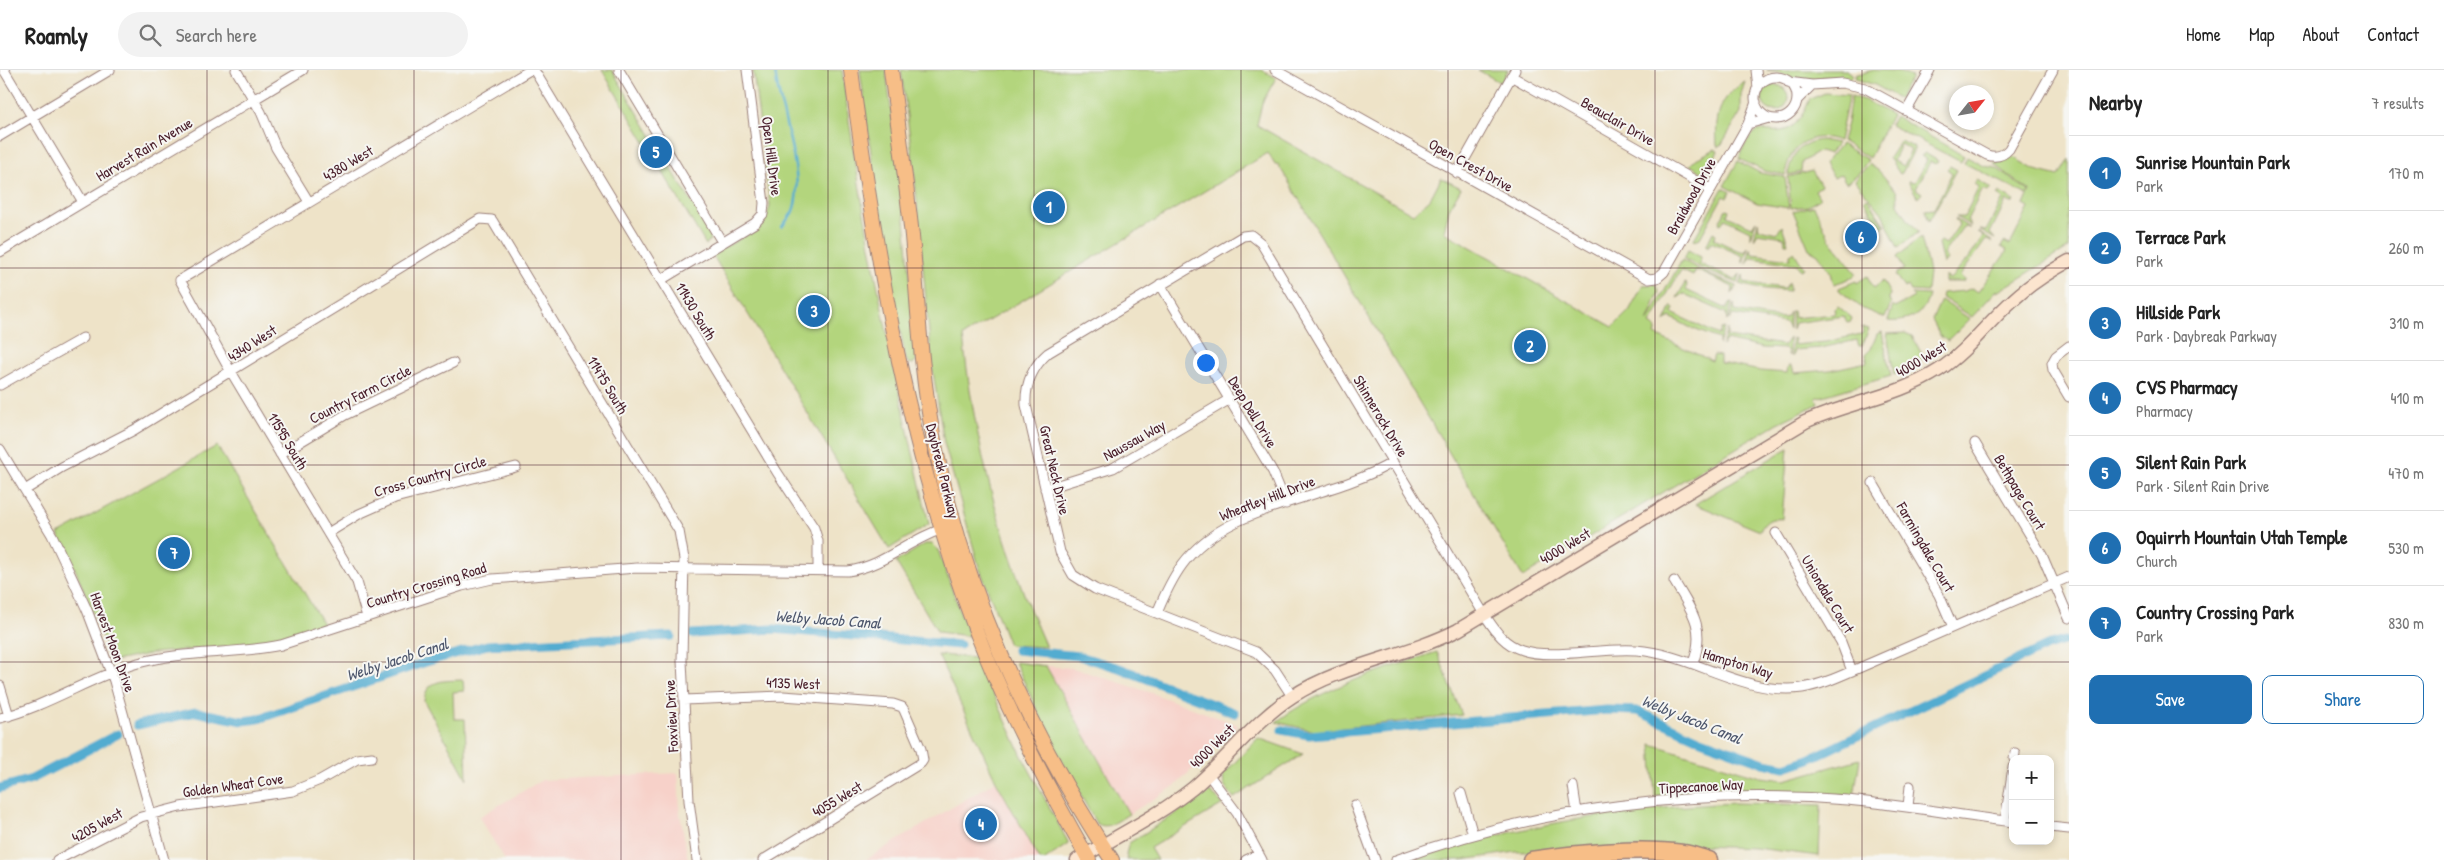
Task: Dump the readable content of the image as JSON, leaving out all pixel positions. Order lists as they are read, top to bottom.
{
  "streets": {
    "main road": ["4000 West", "Daybreak Parkway"],
    "street": [
      "Beauclair Drive",
      "Harvest Rain Avenue",
      "Open Hill Drive",
      "4380 West",
      "Open Crest Drive",
      "Braidwood Drive",
      "11430 South",
      "4340 West",
      "11475 South",
      "Country Farm Circle",
      "Deep Dell Drive",
      "Shinnerock Drive",
      "Naussau Way",
      "11595 South",
      "Great Neck Drive",
      "Cross Country Circle",
      "Bethpage Court",
      "Wheatley Hill Drive",
      "Farmingdale Court",
      "Country Crossing Road",
      "Uniondale Court",
      "Harvest Moon Drive",
      "Hampton Way",
      "4135 West",
      "Foxview Drive",
      "Golden Wheat Cove",
      "Tippecanoe Way",
      "4055 West",
      "4205 West"
    ]
  },
  "crossings": [
    ["Beauclair Drive", "Braidwood Drive"],
    ["Open Hill Drive", "11430 South"],
    ["4380 West", "11595 South"],
    ["Open Crest Drive", "Braidwood Drive"],
    ["11430 South", "Country Crossing Road"],
    ["4340 West", "11475 South"],
    ["4340 West", "11595 South"],
    ["4340 West", "Harvest Moon Drive"],
    ["4000 West", "Shinnerock Drive"],
    ["4000 West", "Great Neck Drive"],
    ["4000 West", "Daybreak Parkway"],
    ["4000 West", "Hampton Way"],
    ["11475 South", "Country Crossing Road"],
    ["11475 South", "Foxview Drive"],
    ["Country Farm Circle", "11595 South"],
    ["Deep Dell Drive", "Naussau Way"],
    ["Deep Dell Drive", "Great Neck Drive"],
    ["Deep Dell Drive", "Wheatley Hill Drive"],
    ["Shinnerock Drive", "Great Neck Drive"],
    ["Shinnerock Drive", "Wheatley Hill Drive"],
    ["Shinnerock Drive", "Hampton Way"],
    ["Naussau Way", "Great Neck Drive"],
    ["11595 South", "Cross Country Circle"],
    ["11595 South", "Country Crossing Road"],
    ["Great Neck Drive", "Wheatley Hill Drive"],
    ["Daybreak Parkway", "Country Crossing Road"],
    ["Bethpage Court", "Hampton Way"],
    ["Farmingdale Court", "Hampton Way"],
    ["Country Crossing Road", "Harvest Moon Drive"],
    ["Country Crossing Road", "Foxview Drive"],
    ["Uniondale Court", "Hampton Way"],
    ["Harvest Moon Drive", "Golden Wheat Cove"],
    ["Harvest Moon Drive", "4205 West"],
    ["4135 West", "Foxview Drive"],
    ["4135 West", "4055 West"],
    ["Golden Wheat Cove", "4205 West"]
  ],
  "water": ["Welby Jacob Canal"],
  "north": "top right",
  "page": {
    "header": "Roamly",
    "search": "Search here",
    "nav": [
      "Home",
      "Map",
      "About",
      "Contact"
    ],
    "heading": ["Nearby", "7 results"],
    "pins": [
      "5",
      "1",
      "6",
      "3",
      "2",
      "7",
      "4"
    ],
    "list": [
      {
        "mark": "1",
        "name": "Sunrise Mountain Park",
        "note": "Park",
        "value": "170 m"
      },
      {
        "mark": "2",
        "name": "Terrace Park",
        "note": "Park",
        "value": "260 m"
      },
      {
        "mark": "3",
        "name": "Hillside Park",
        "note": "Park · Daybreak Parkway",
        "value": "310 m"
      },
      {
        "mark": "4",
        "name": "CVS Pharmacy",
        "note": "Pharmacy",
        "value": "410 m"
      },
      {
        "mark": "5",
        "name": "Silent Rain Park",
        "note": "Park · Silent Rain Drive",
        "value": "470 m"
      },
      {
        "mark": "6",
        "name": "Oquirrh Mountain Utah Temple",
        "note": "Church",
        "value": "530 m"
      },
      {
        "mark": "7",
        "name": "Country Crossing Park",
        "note": "Park",
        "value": "830 m"
      }
    ],
    "buttons": ["Save", "Share"],
    "map_buttons": ["+", "−"]
  }
}
